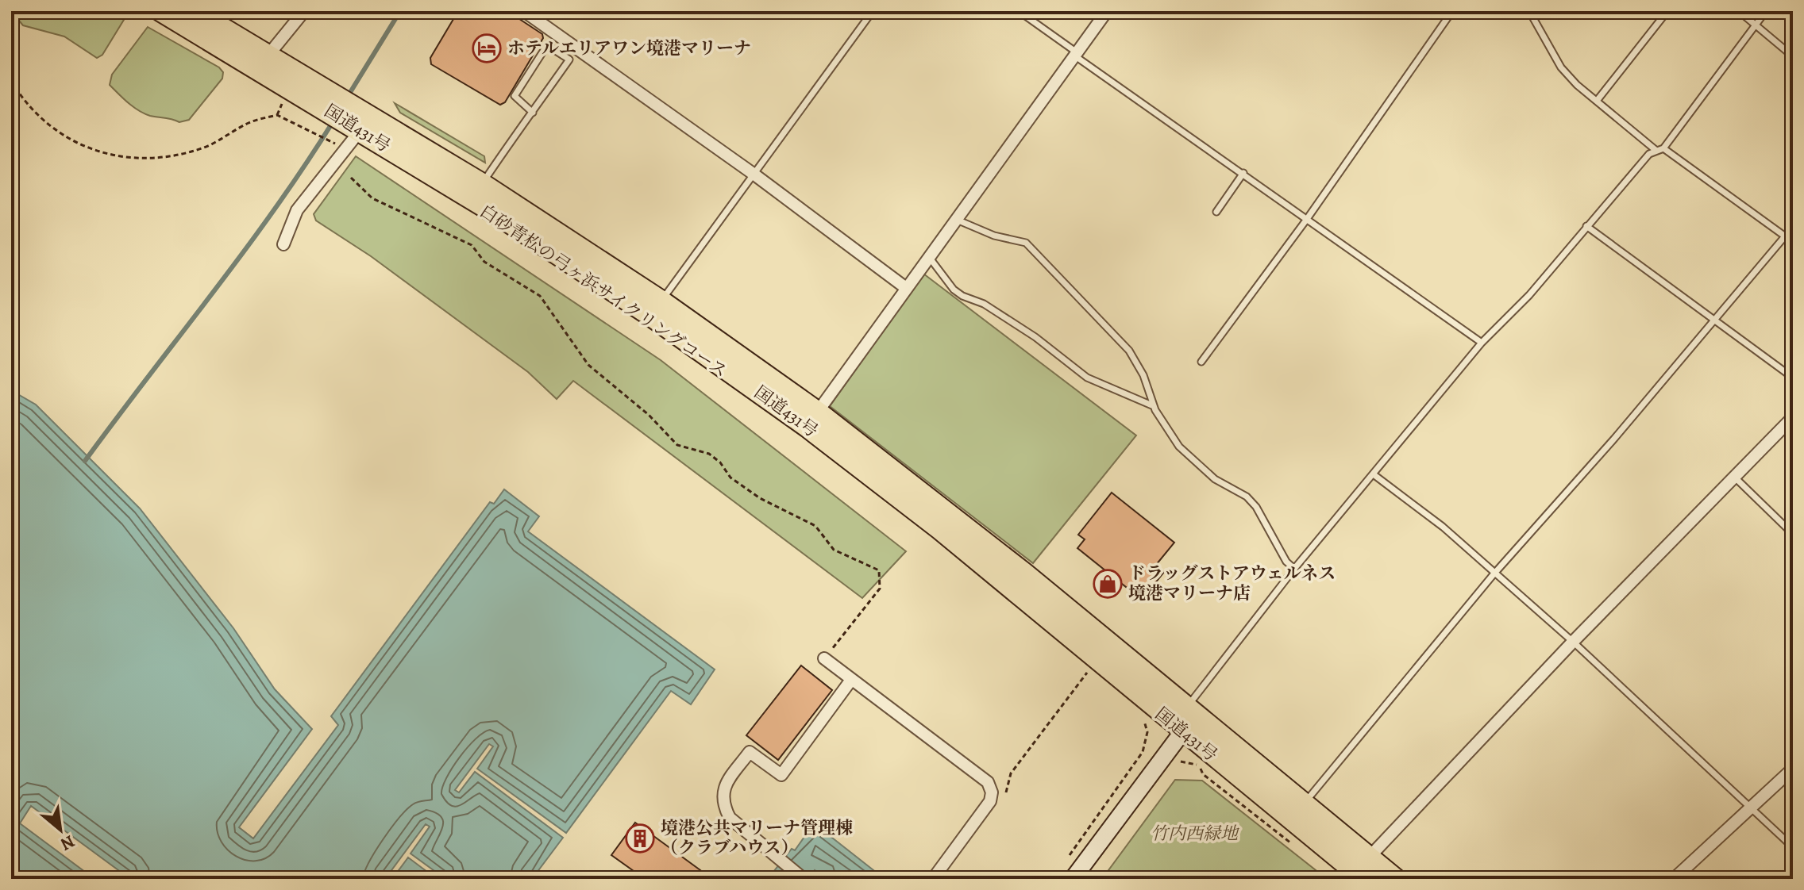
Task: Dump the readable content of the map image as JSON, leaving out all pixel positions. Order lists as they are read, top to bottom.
{
  "streets": {
    "highway": ["国道431号"]
  },
  "parks": ["竹内西緑地"],
  "places": {
    "hotel": ["ホテルエリアワン境港マリーナ"],
    "shop": ["ドラッグストアウェルネス 境港マリーナ店"],
    "building": ["境港公共マリーナ管理棟 （クラブハウス）"]
  },
  "north": "bottom right"
}
